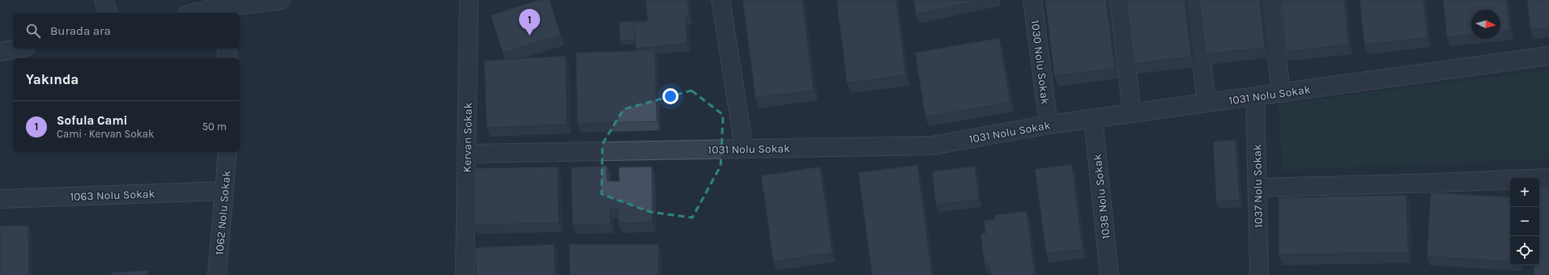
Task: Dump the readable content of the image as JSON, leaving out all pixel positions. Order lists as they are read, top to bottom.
{
  "streets": {
    "street": [
      "1030 Nolu Sokak",
      "1031 Nolu Sokak",
      "Kervan Sokak",
      "1037 Nolu Sokak",
      "1063 Nolu Sokak",
      "1038 Nolu Sokak",
      "1062 Nolu Sokak"
    ]
  },
  "crossings": [
    ["1030 Nolu Sokak", "1031 Nolu Sokak"],
    ["1031 Nolu Sokak", "Kervan Sokak"],
    ["1031 Nolu Sokak", "1037 Nolu Sokak"],
    ["1031 Nolu Sokak", "1038 Nolu Sokak"],
    ["1063 Nolu Sokak", "1062 Nolu Sokak"]
  ],
  "north": "right",
  "page": {
    "pins": "1",
    "search": "Burada ara",
    "heading": "Yakında",
    "list": [
      {
        "mark": "1",
        "name": "Sofula Cami",
        "note": "Cami · Kervan Sokak",
        "value": "50 m"
      }
    ],
    "map_buttons": ["+", "−"]
  }
}
